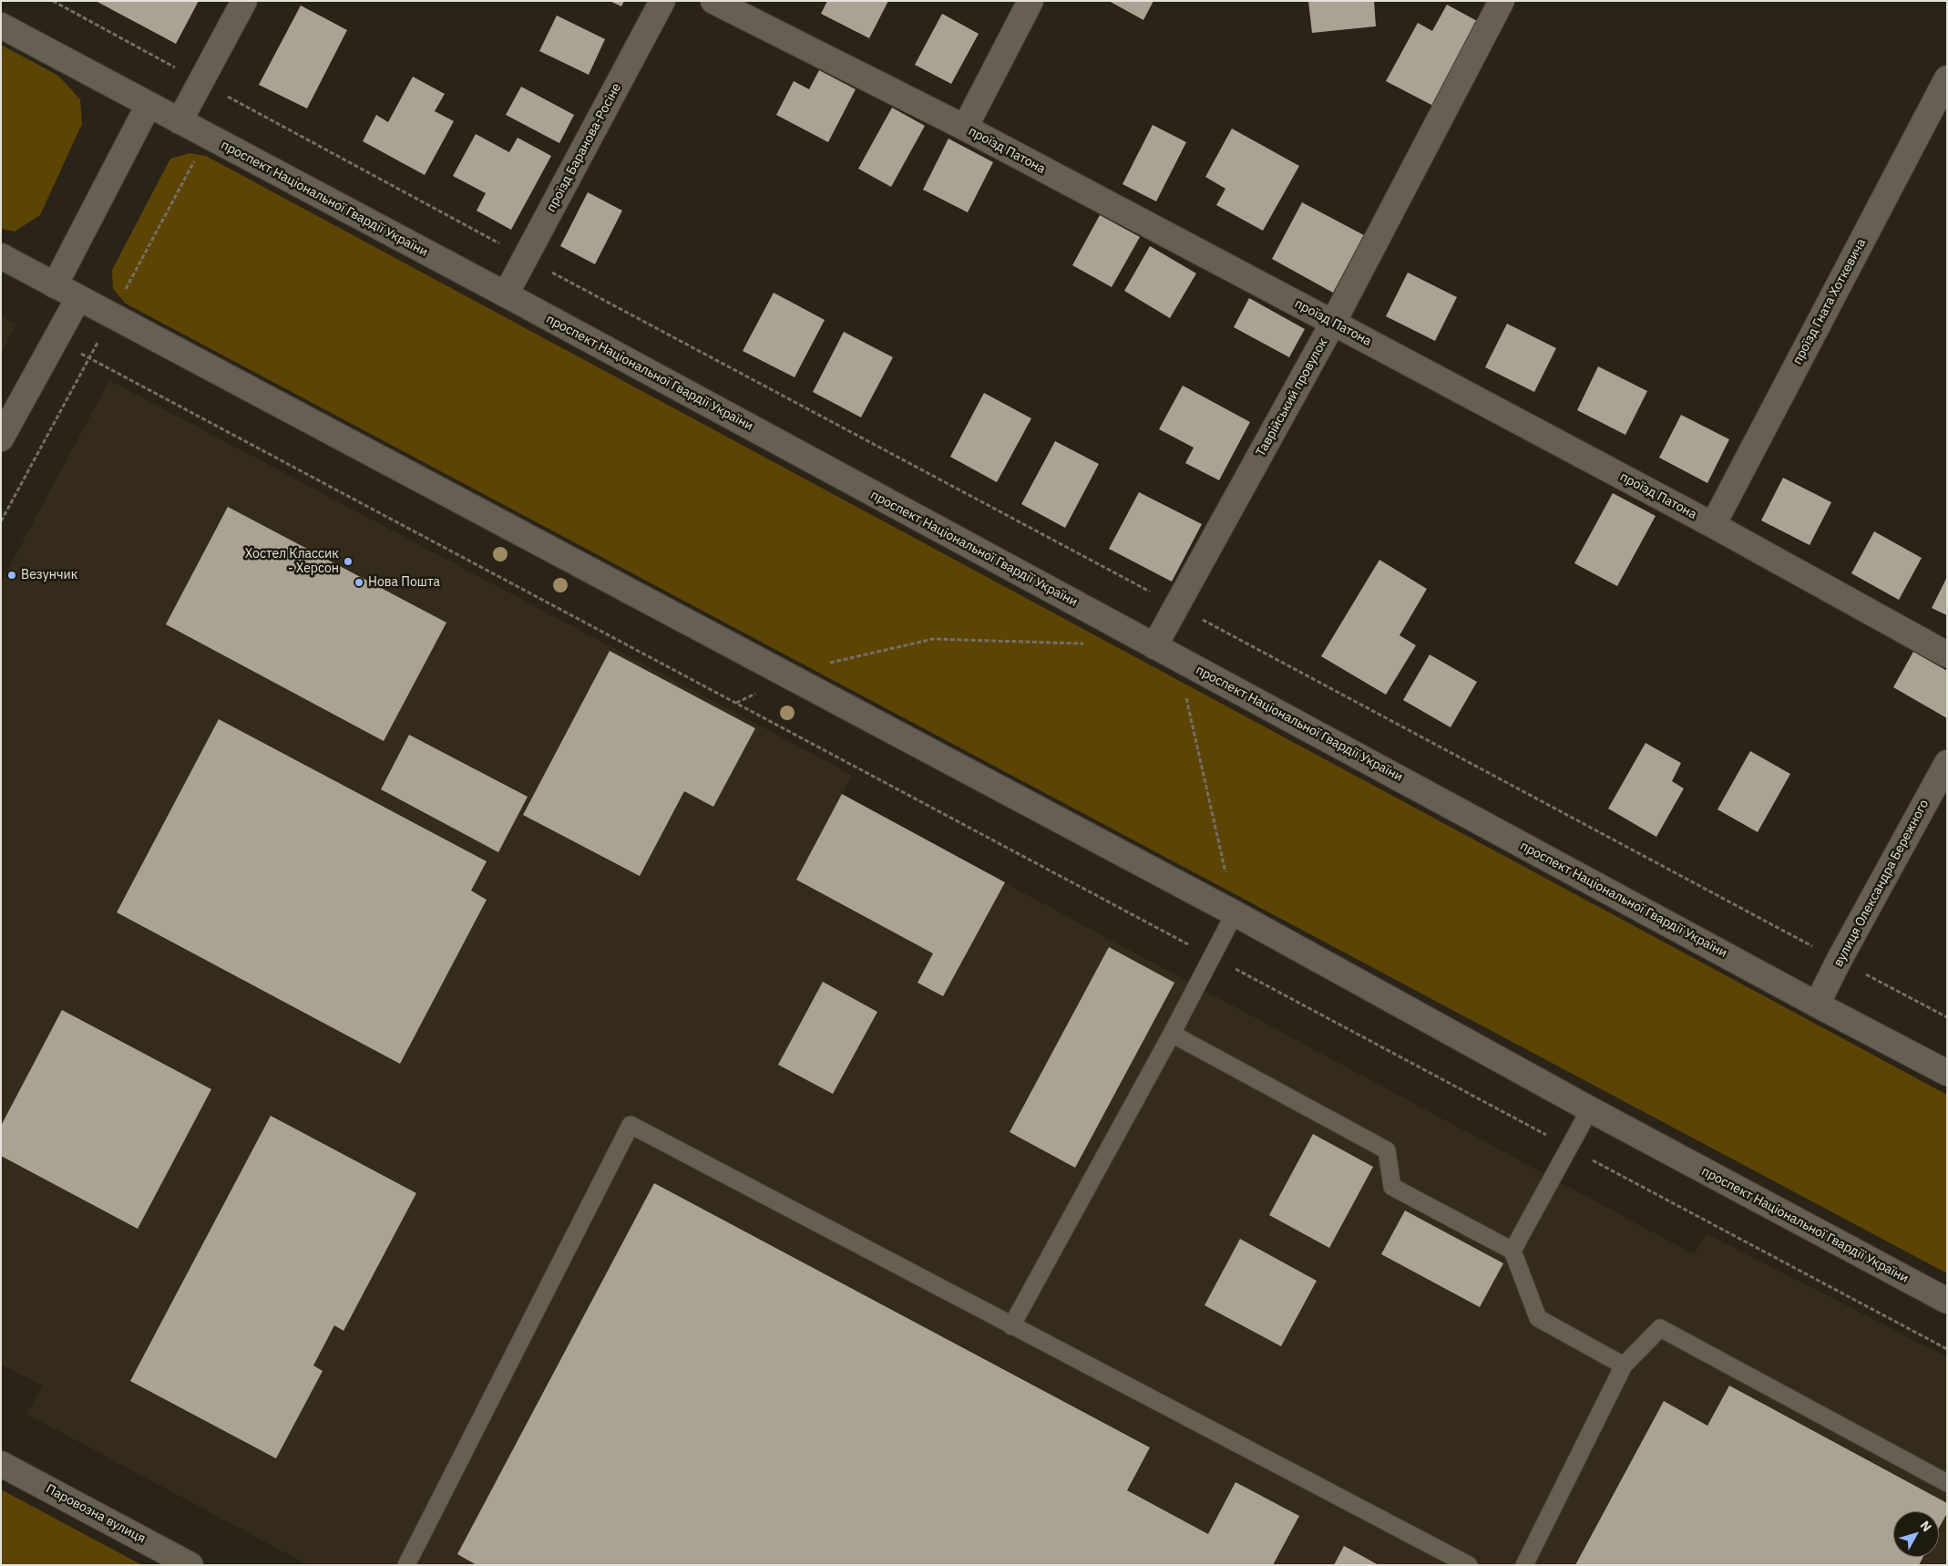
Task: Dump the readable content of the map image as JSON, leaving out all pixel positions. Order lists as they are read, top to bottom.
{
  "streets": {
    "street": [
      "проїзд Баранова-Росіне",
      "проїзд Патона",
      "проспект Національної Гвардії України",
      "проїзд Гната Хоткевича",
      "Таврійський провулок",
      "вулиця Олександра Бережного",
      "Паровозна вулиця"
    ]
  },
  "crossings": [
    ["проїзд Баранова-Росіне", "проспект Національної Гвардії України"],
    ["проїзд Патона", "проїзд Гната Хоткевича"],
    ["проїзд Патона", "Таврійський провулок"],
    ["проспект Національної Гвардії України", "Таврійський провулок"],
    ["проспект Національної Гвардії України", "вулиця Олександра Бережного"]
  ],
  "places": ["Хостел Классик - Херсон", "Везунчик", "Нова Пошта"],
  "north": "top right"
}
